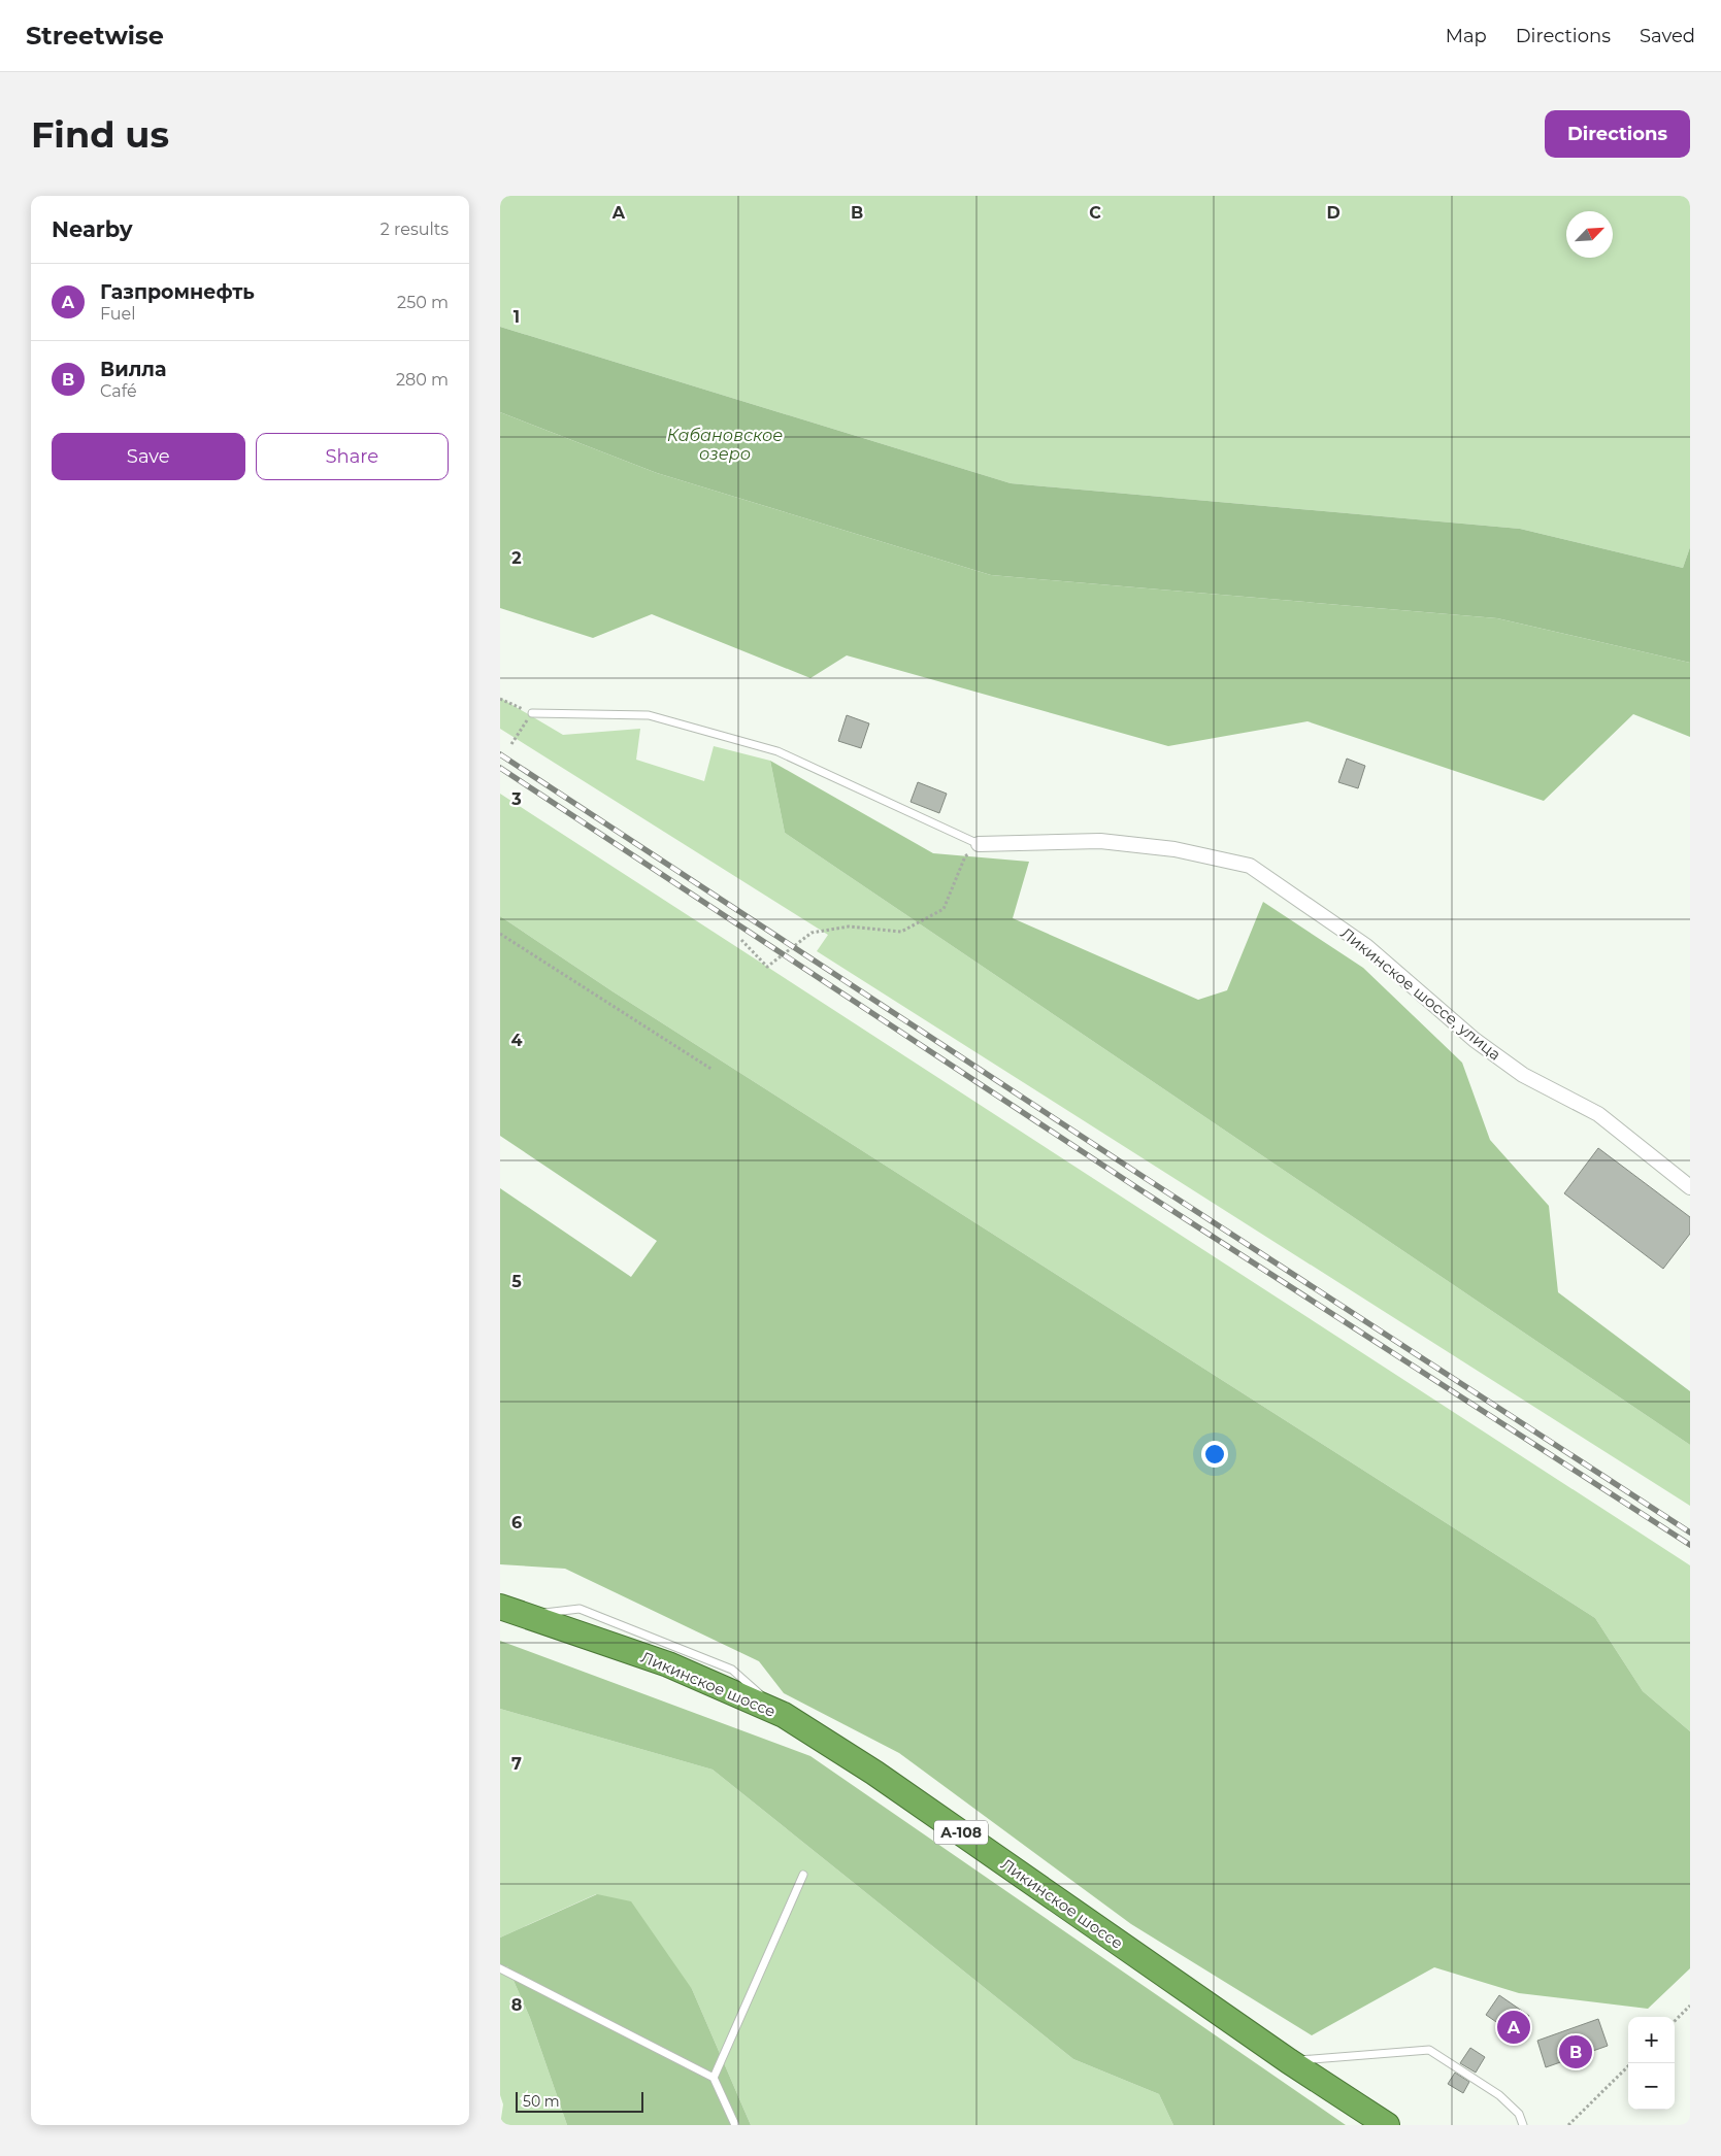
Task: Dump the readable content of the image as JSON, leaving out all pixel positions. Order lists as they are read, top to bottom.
{
  "streets": {
    "highway": ["Ликинское шоссе", "А-108"],
    "street": ["Ликинское шоссе, улица"]
  },
  "water": ["Кабановское озеро"],
  "scale_bar": "50 m",
  "north": "top right",
  "page": {
    "header": "Streetwise",
    "nav": ["Map", "Directions", "Saved"],
    "buttons": [
      "Directions",
      ["Save", "Share"]
    ],
    "title": "Find us",
    "heading": ["Nearby", "2 results"],
    "list": [
      {
        "mark": "A",
        "name": "Газпромнефть",
        "note": "Fuel",
        "value": "250 m"
      },
      {
        "mark": "B",
        "name": "Вилла",
        "note": "Café",
        "value": "280 m"
      }
    ],
    "pins": ["A", "B"],
    "map_buttons": ["+", "−"],
    "scale": "50 m"
  },
  "grid": {
    "columns": [
      "A",
      "B",
      "C",
      "D"
    ],
    "rows": [
      "1",
      "2",
      "3",
      "4",
      "5",
      "6",
      "7",
      "8"
    ]
  }
}
